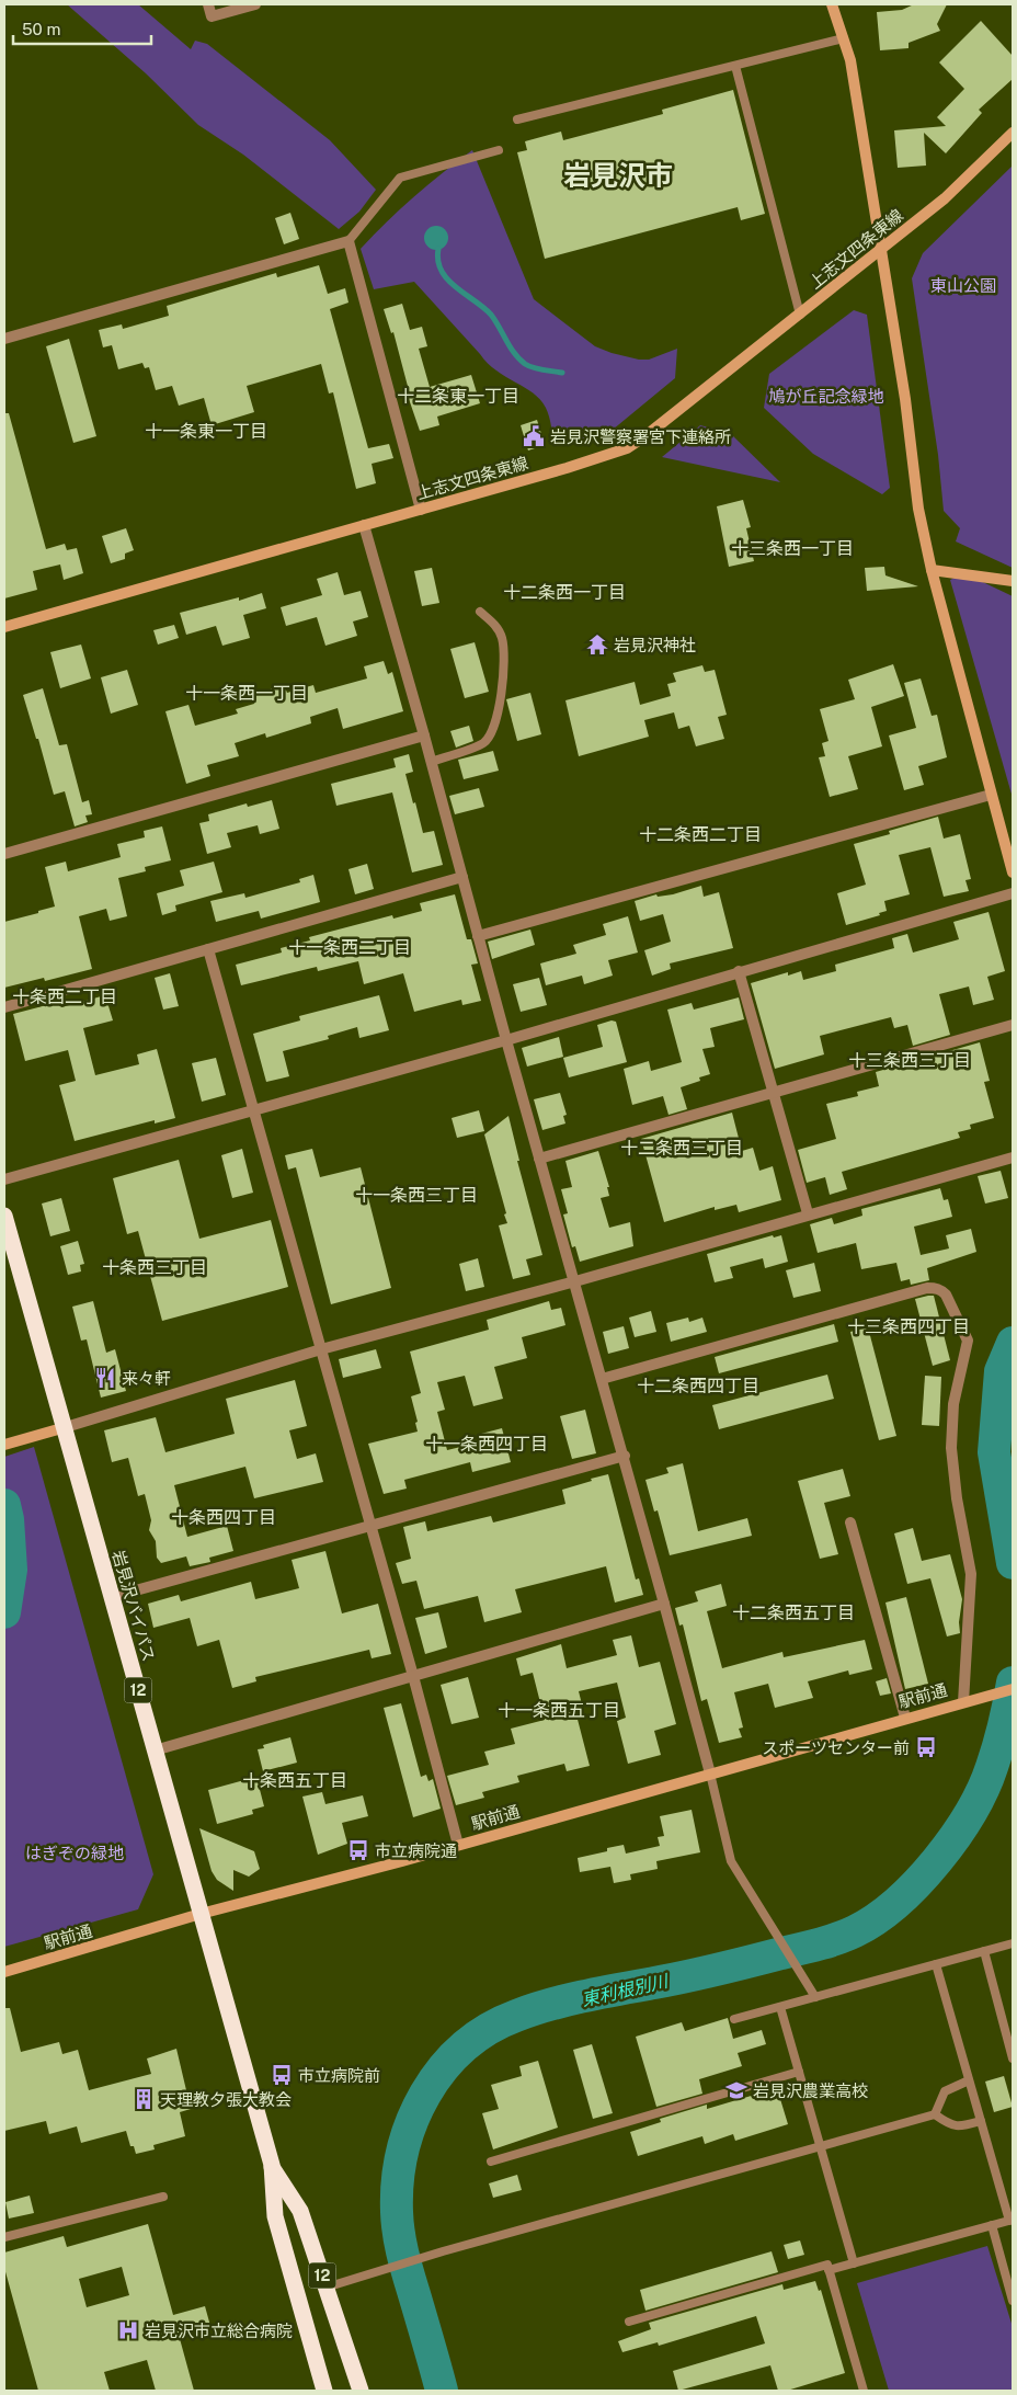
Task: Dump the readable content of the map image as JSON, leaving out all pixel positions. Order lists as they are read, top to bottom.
{
  "streets": {
    "highway": ["岩見沢バイパス", "12"],
    "street": ["上志文四条東線", "駅前通"]
  },
  "crossings": [
    ["岩見沢バイパス", "駅前通"]
  ],
  "districts": [
    "岩見沢市",
    "十二条東一丁目",
    "十一条東一丁目",
    "十三条西一丁目",
    "十二条西一丁目",
    "十一条西一丁目",
    "十二条西二丁目",
    "十一条西二丁目",
    "十条西二丁目",
    "十三条西三丁目",
    "十二条西三丁目",
    "十一条西三丁目",
    "十条西三丁目",
    "十三条西四丁目",
    "十二条西四丁目",
    "十一条西四丁目",
    "十条西四丁目",
    "十二条西五丁目",
    "十一条西五丁目",
    "十条西五丁目"
  ],
  "water": ["東利根別川"],
  "parks": ["東山公園", "鳩が丘記念緑地", "はぎぞの緑地"],
  "places": {
    "public building": ["岩見沢警察署宮下連絡所"],
    "temple": ["岩見沢神社"],
    "restaurant": ["来々軒"],
    "bus stop": ["スポーツセンター前", "市立病院通", "市立病院前"],
    "school or university": ["岩見沢農業高校"],
    "building": ["天理教夕張大教会"],
    "hospital": ["岩見沢市立総合病院"]
  },
  "scale_bar": "50 m"
}
